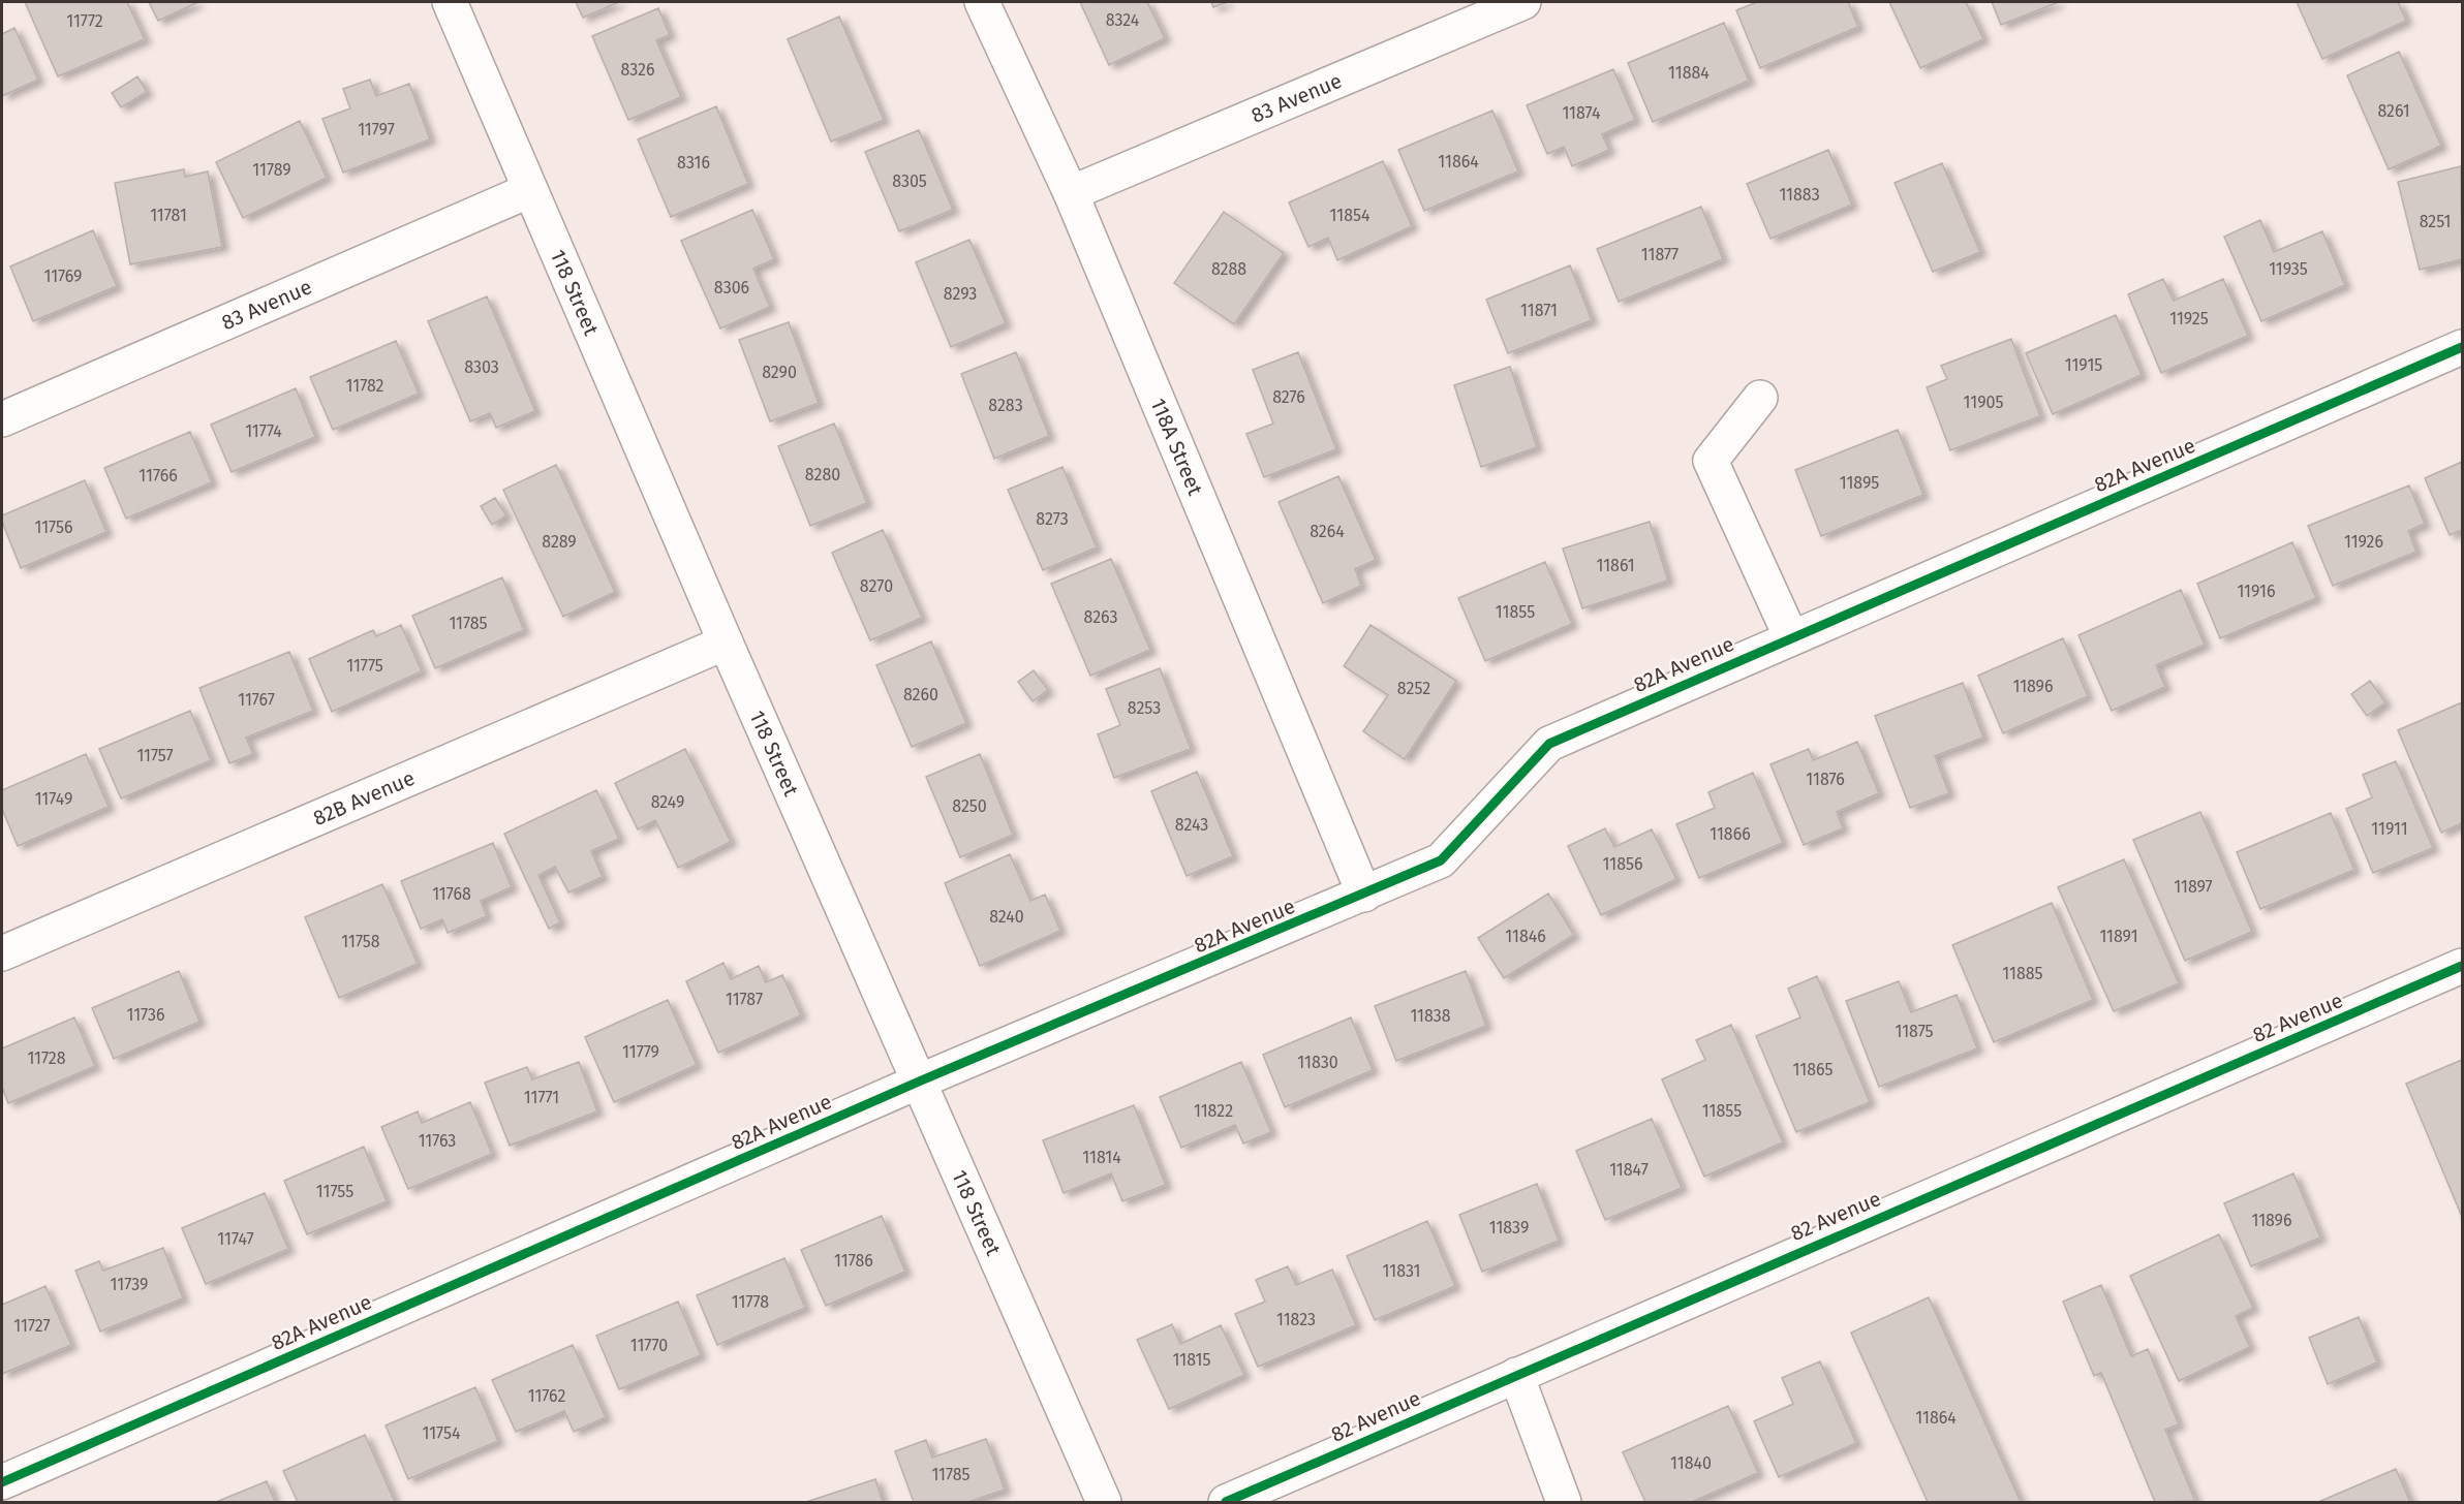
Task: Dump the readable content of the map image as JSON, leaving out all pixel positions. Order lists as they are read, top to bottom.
{
  "streets": {
    "street": [
      "83 Avenue",
      "118 Street",
      "118A Street",
      "82A Avenue",
      "82B Avenue",
      "82 Avenue"
    ]
  },
  "crossings": [
    ["83 Avenue", "118 Street"],
    ["83 Avenue", "118A Street"],
    ["118 Street", "82A Avenue"],
    ["118 Street", "82B Avenue"],
    ["118A Street", "82A Avenue"]
  ],
  "house_numbers": [
    "8324",
    "11772",
    "8326",
    "11884",
    "8261",
    "11874",
    "11797",
    "11864",
    "8316",
    "11789",
    "8305",
    "11883",
    "11781",
    "11854",
    "8251",
    "11877",
    "8288",
    "11935",
    "11769",
    "8306",
    "8293",
    "11871",
    "11925",
    "11915",
    "8303",
    "8290",
    "11782",
    "8276",
    "11905",
    "8283",
    "11774",
    "8280",
    "11766",
    "11895",
    "8273",
    "11756",
    "8264",
    "8289",
    "11926",
    "11861",
    "8270",
    "11916",
    "11855",
    "8263",
    "11785",
    "11775",
    "11896",
    "8252",
    "8260",
    "11767",
    "8253",
    "11757",
    "11876",
    "11749",
    "8249",
    "8250",
    "8243",
    "11911",
    "11866",
    "11856",
    "11897",
    "11768",
    "8240",
    "11846",
    "11891",
    "11758",
    "11885",
    "11787",
    "11736",
    "11838",
    "11875",
    "11779",
    "11728",
    "11830",
    "11865",
    "11771",
    "11822",
    "11855",
    "11763",
    "11814",
    "11847",
    "11755",
    "11896",
    "11839",
    "11747",
    "11786",
    "11831",
    "11739",
    "11778",
    "11823",
    "11727",
    "11770",
    "11815",
    "11762",
    "11864",
    "11754",
    "11840",
    "11785"
  ]
}
